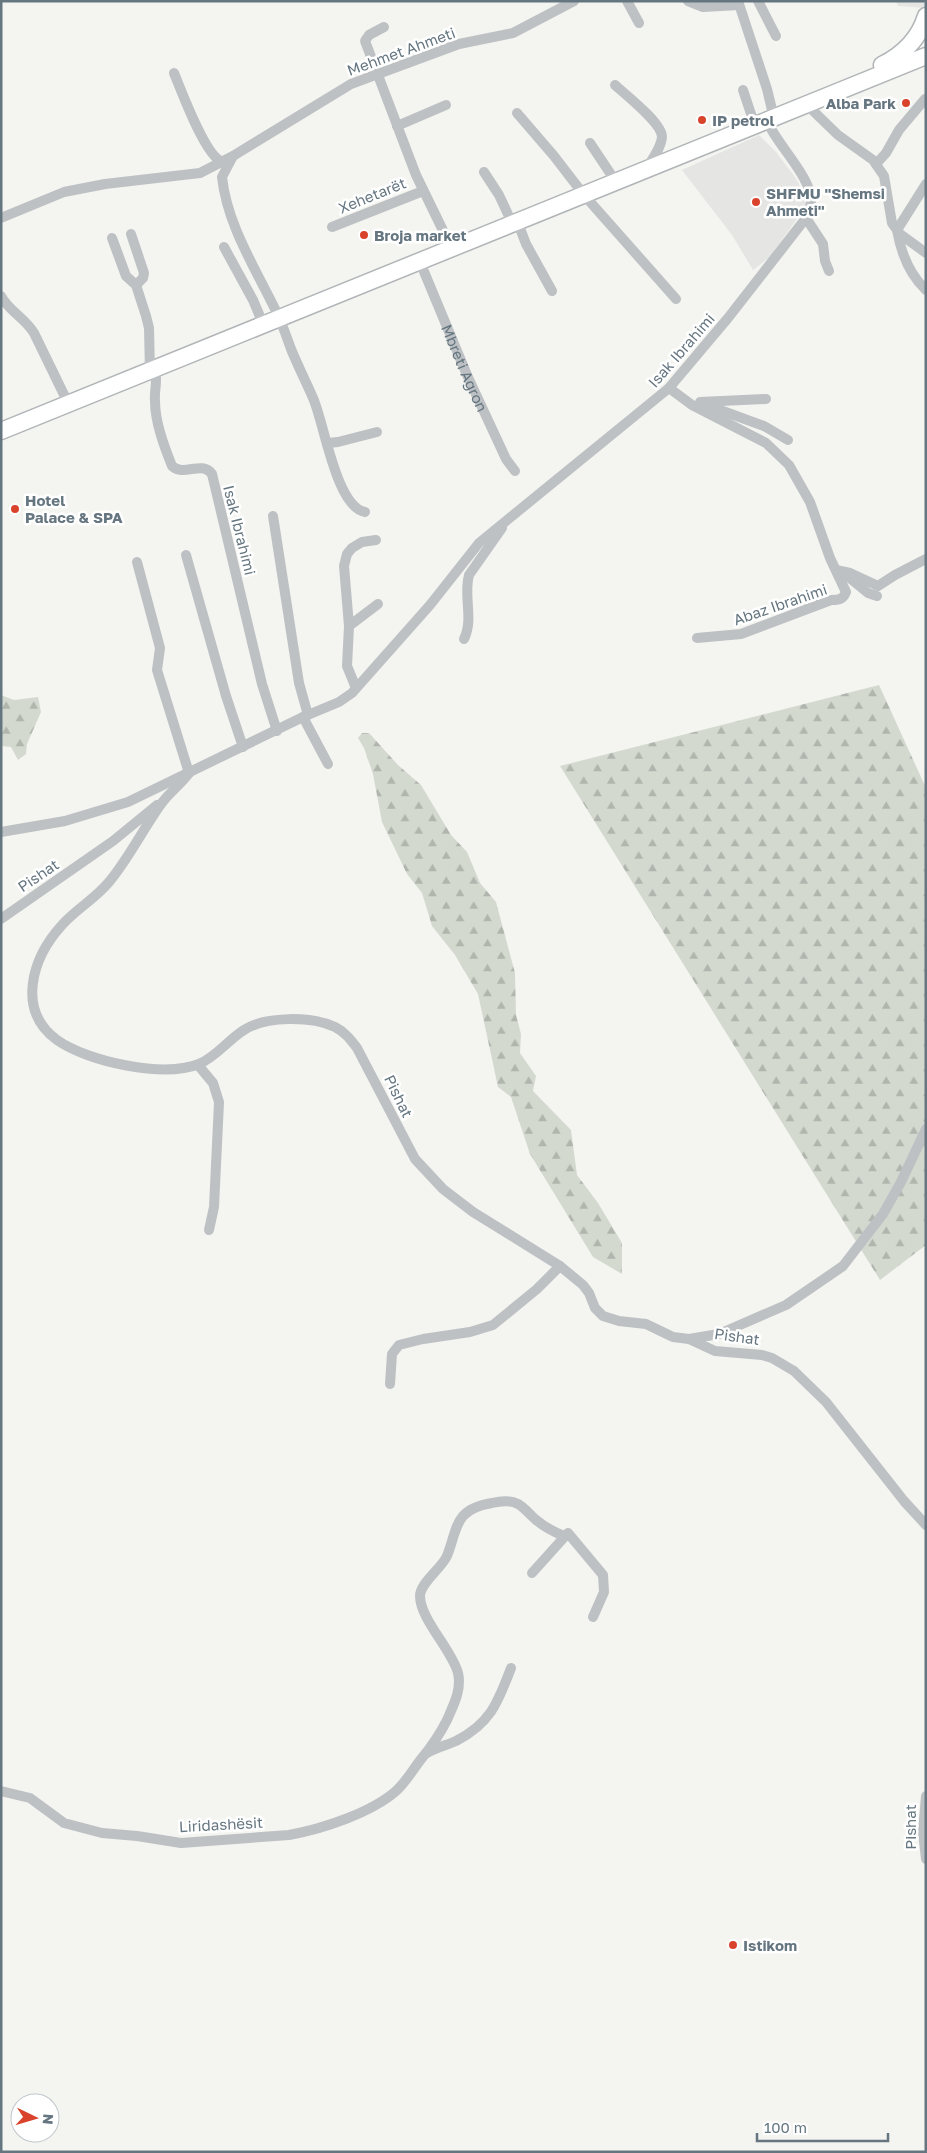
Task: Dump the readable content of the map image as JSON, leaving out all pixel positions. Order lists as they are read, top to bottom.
{
  "streets": {
    "street": [
      "Mehmet Ahmeti",
      "Xehetarët",
      "Isak Ibrahimi",
      "Mbreti Agron",
      "Abaz Ibrahimi",
      "Pishat",
      "Liridashësit"
    ]
  },
  "crossings": [
    ["Mehmet Ahmeti", "Xehetarët"],
    ["Isak Ibrahimi", "Abaz Ibrahimi"],
    ["Isak Ibrahimi", "Pishat"]
  ],
  "places": [
    "Alba Park",
    "IP petrol",
    "SHFMU \"Shemsi Ahmeti\"",
    "Broja market",
    "Hotel Palace & SPA",
    "Istikom"
  ],
  "scale_bar": "100 m",
  "north": "right"
}
